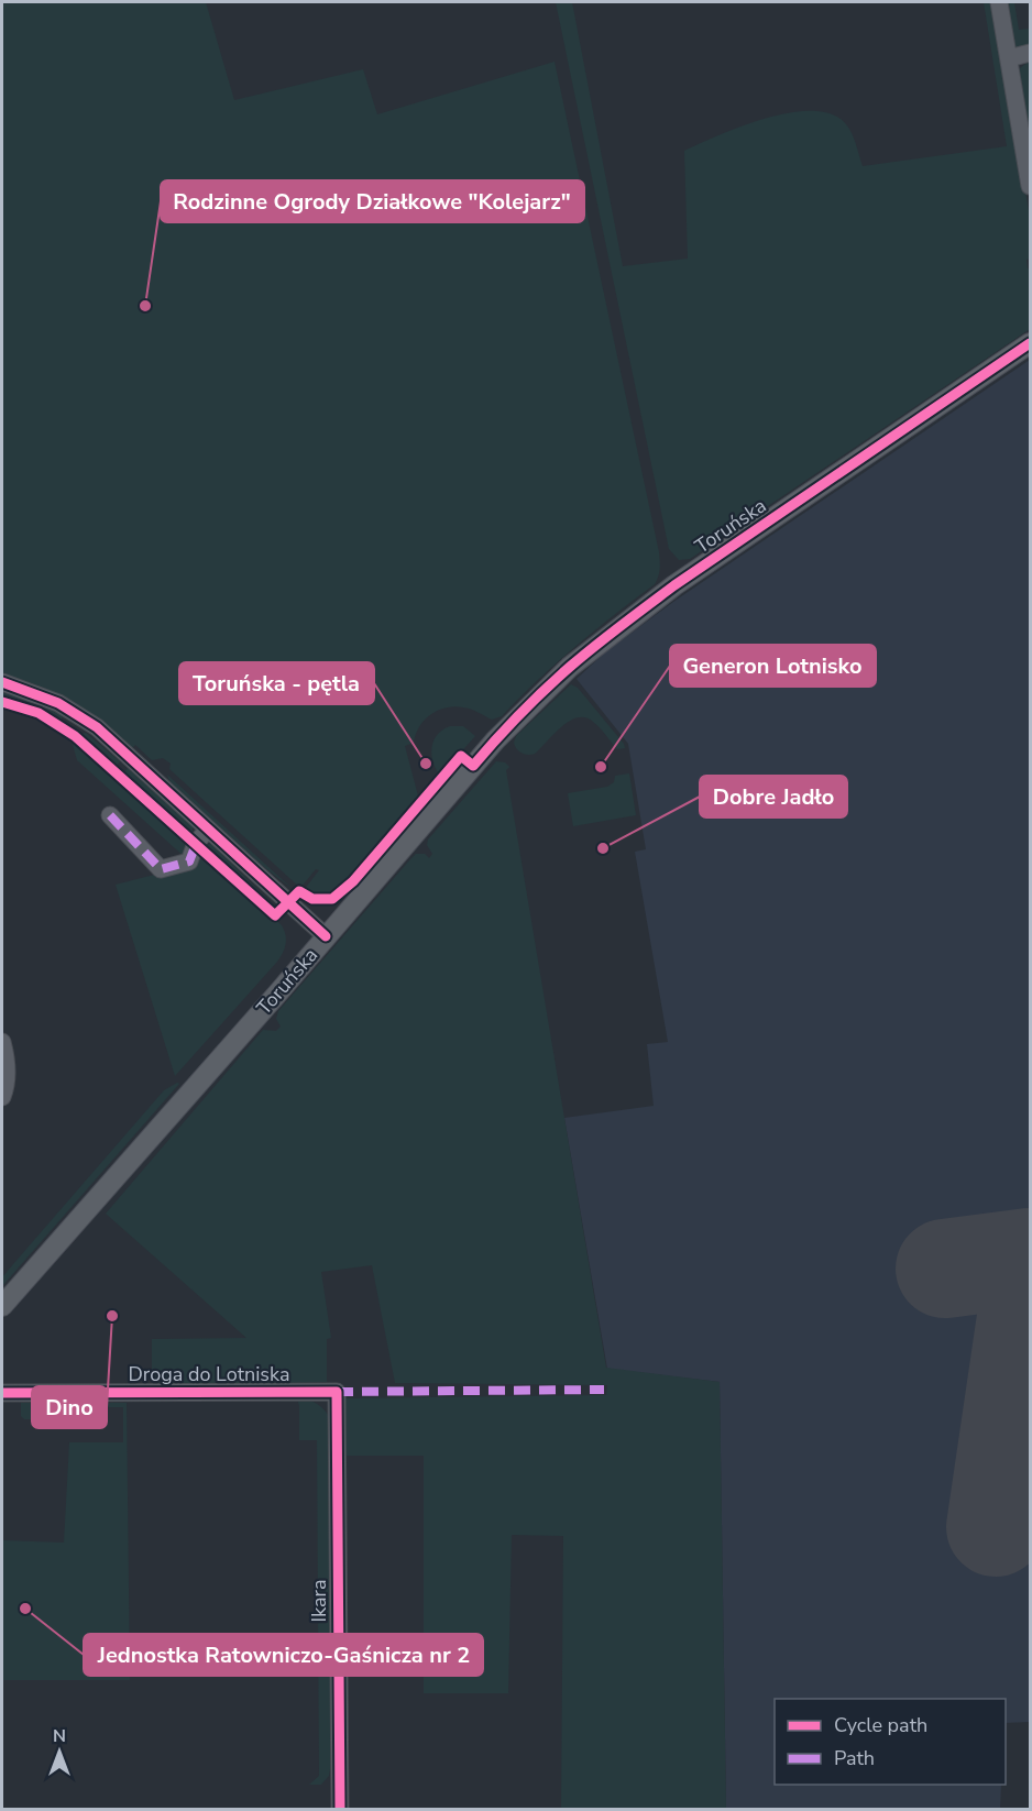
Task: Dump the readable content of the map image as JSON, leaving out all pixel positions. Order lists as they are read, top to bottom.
{
  "streets": {
    "main road": ["Toruńska"],
    "street": ["Droga do Lotniska", "Ikara"]
  },
  "crossings": [
    ["Droga do Lotniska", "Ikara"]
  ],
  "places": [
    "Rodzinne Ogrody Działkowe \"Kolejarz\"",
    "Toruńska - pętla",
    "Generon Lotnisko",
    "Dobre Jadło",
    "Dino",
    "Jednostka Ratowniczo-Gaśnicza nr 2"
  ],
  "legend": ["Cycle path", "Path"],
  "north": "top"
}
